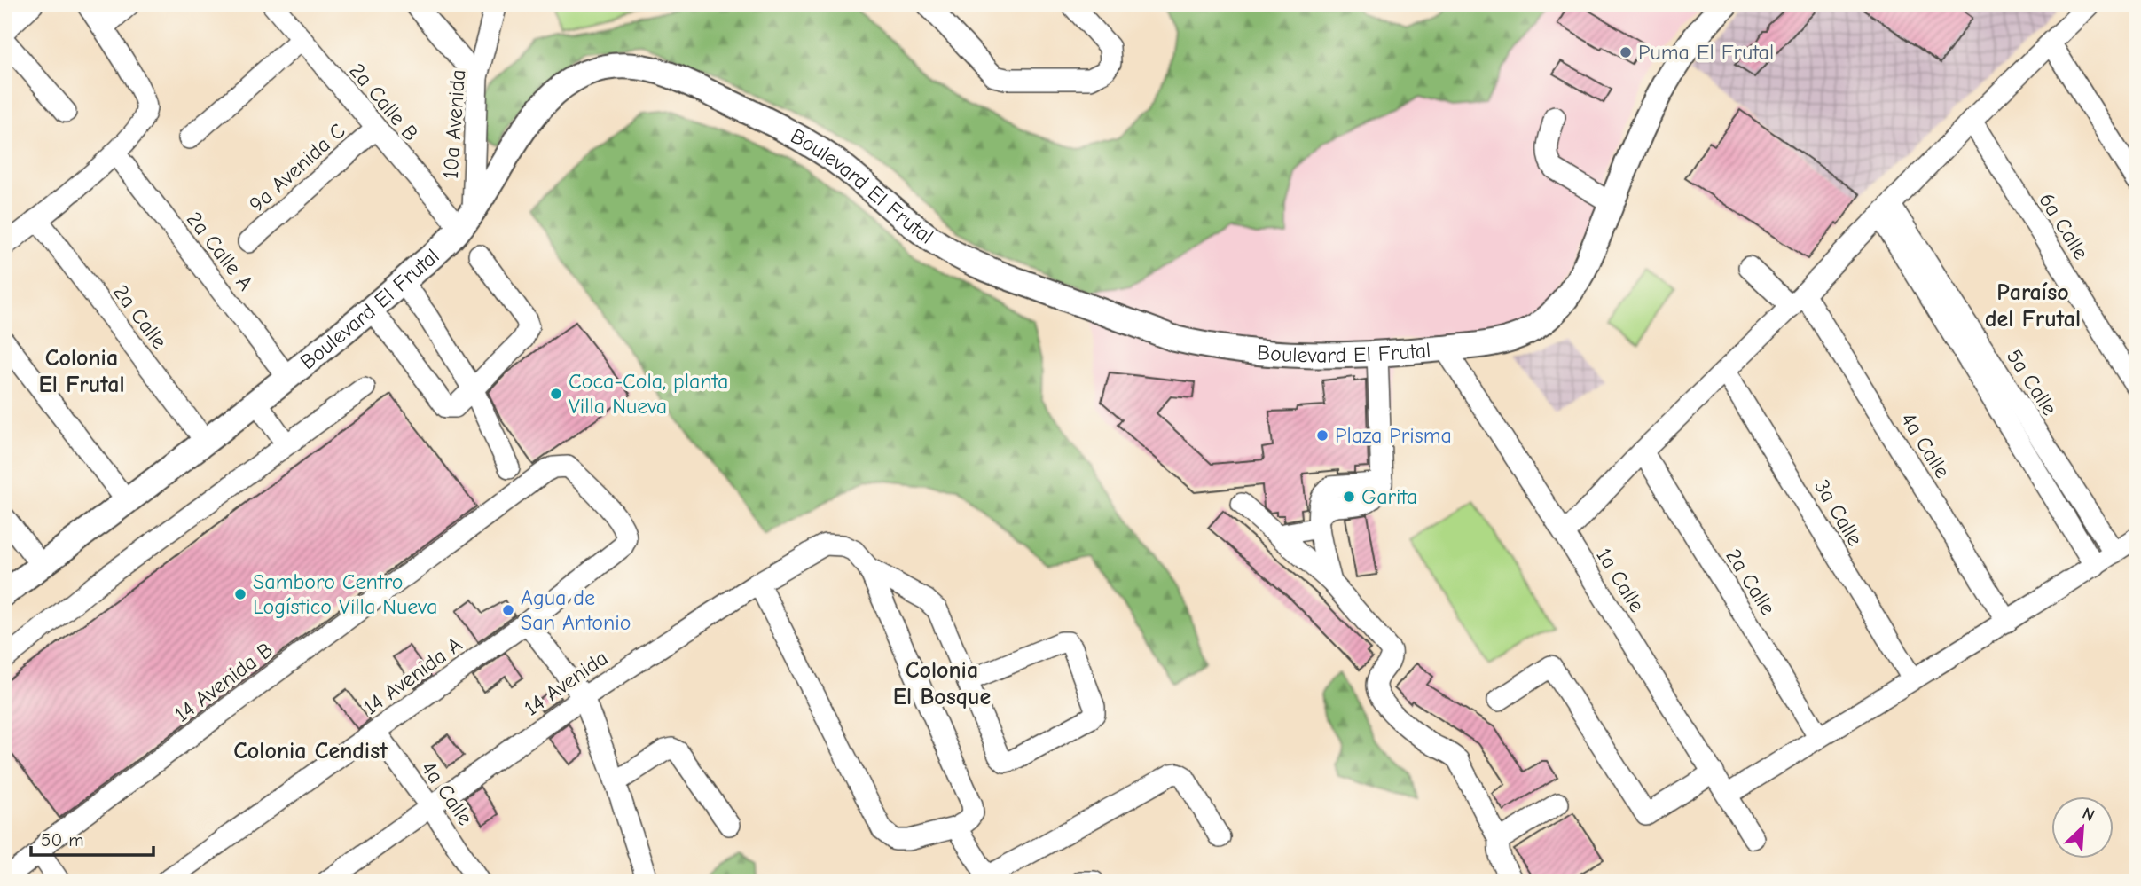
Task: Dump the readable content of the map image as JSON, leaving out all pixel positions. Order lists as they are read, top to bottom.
{
  "streets": {
    "main road": ["Boulevard El Frutal"],
    "street": [
      "2a Calle B",
      "10a Avenida",
      "9a Avenida C",
      "6a Calle",
      "2a Calle A",
      "2a Calle",
      "5a Calle",
      "4a Calle",
      "3a Calle",
      "1a Calle",
      "14 Avenida A",
      "14 Avenida B",
      "14 Avenida"
    ]
  },
  "crossings": [
    ["2a Calle B", "10a Avenida"],
    ["2a Calle B", "9a Avenida C"],
    ["2a Calle B", "Boulevard El Frutal"],
    ["10a Avenida", "Boulevard El Frutal"],
    ["Boulevard El Frutal", "2a Calle A"],
    ["Boulevard El Frutal", "2a Calle"],
    ["Boulevard El Frutal", "1a Calle"],
    ["4a Calle", "14 Avenida A"],
    ["4a Calle", "14 Avenida"],
    ["14 Avenida A", "14 Avenida B"]
  ],
  "districts": [
    "Paraíso del Frutal",
    "Colonia El Frutal",
    "Colonia El Bosque",
    "Colonia Cendist"
  ],
  "places": [
    "Puma El Frutal",
    "Coca-Cola, planta Villa Nueva",
    "Plaza Prisma",
    "Garita",
    "Samboro Centro Logístico Villa Nueva",
    "Agua de San Antonio"
  ],
  "scale_bar": "50 m",
  "north": "top right"
}
